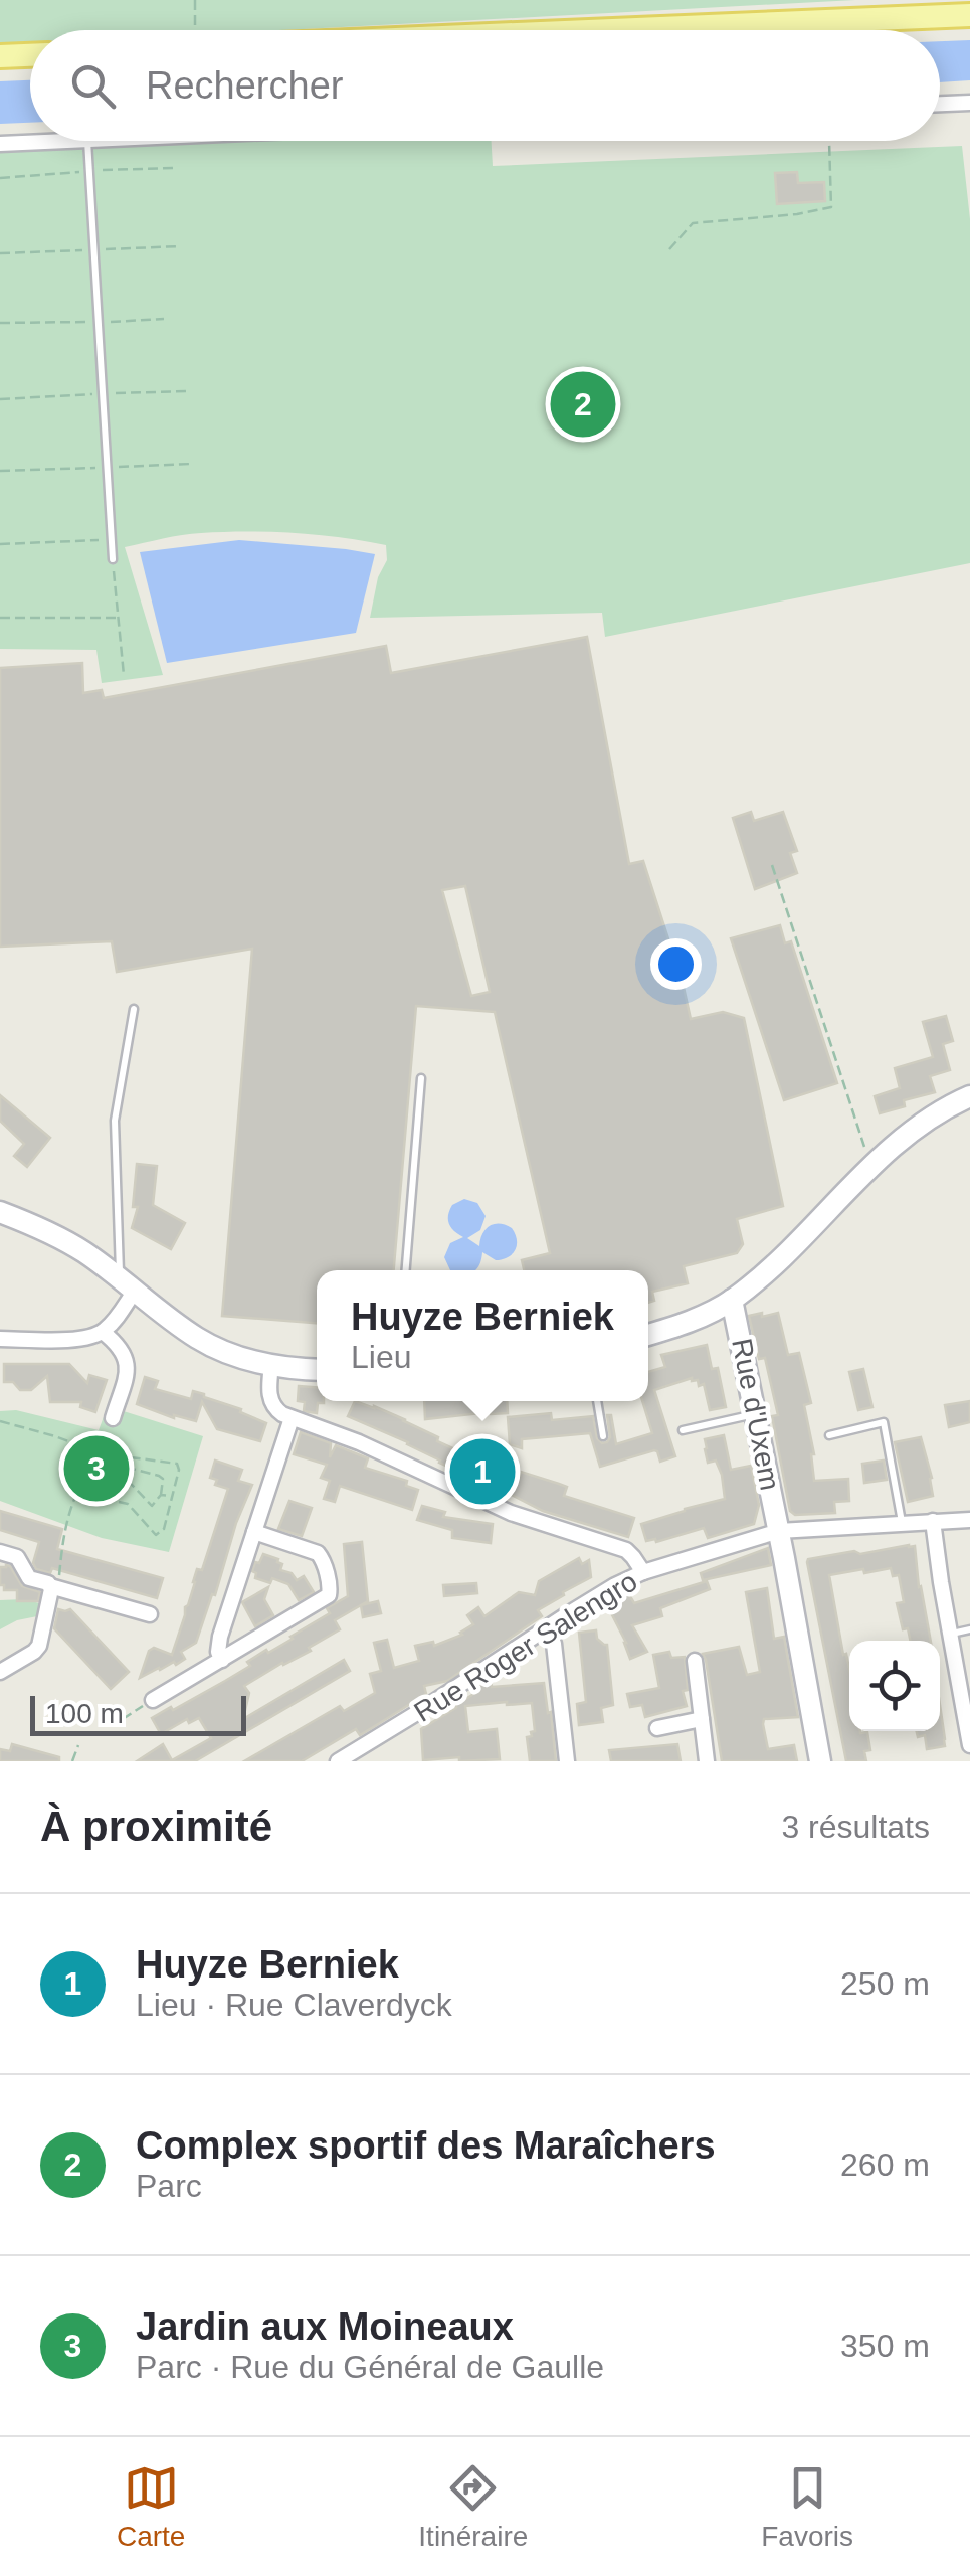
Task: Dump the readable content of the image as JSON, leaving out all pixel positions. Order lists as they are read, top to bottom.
{
  "streets": {
    "main road": ["Rue d'Uxem"],
    "street": ["Rue Roger Salengro"]
  },
  "crossings": [
    ["Rue d'Uxem", "Rue Roger Salengro"]
  ],
  "scale_bar": "100 m",
  "page": {
    "search": "Rechercher",
    "pins": ["2", "3", "1"],
    "popup": ["Huyze Berniek", "Lieu"],
    "scale": "100 m",
    "heading": ["À proximité", "3 résultats"],
    "list": [
      {
        "mark": "1",
        "name": "Huyze Berniek",
        "note": "Lieu · Rue Claverdyck",
        "value": "250 m"
      },
      {
        "mark": "2",
        "name": "Complex sportif des Maraîchers",
        "note": "Parc",
        "value": "260 m"
      },
      {
        "mark": "3",
        "name": "Jardin aux Moineaux",
        "note": "Parc · Rue du Général de Gaulle",
        "value": "350 m"
      }
    ],
    "nav": ["Carte", "Itinéraire", "Favoris"]
  }
}
